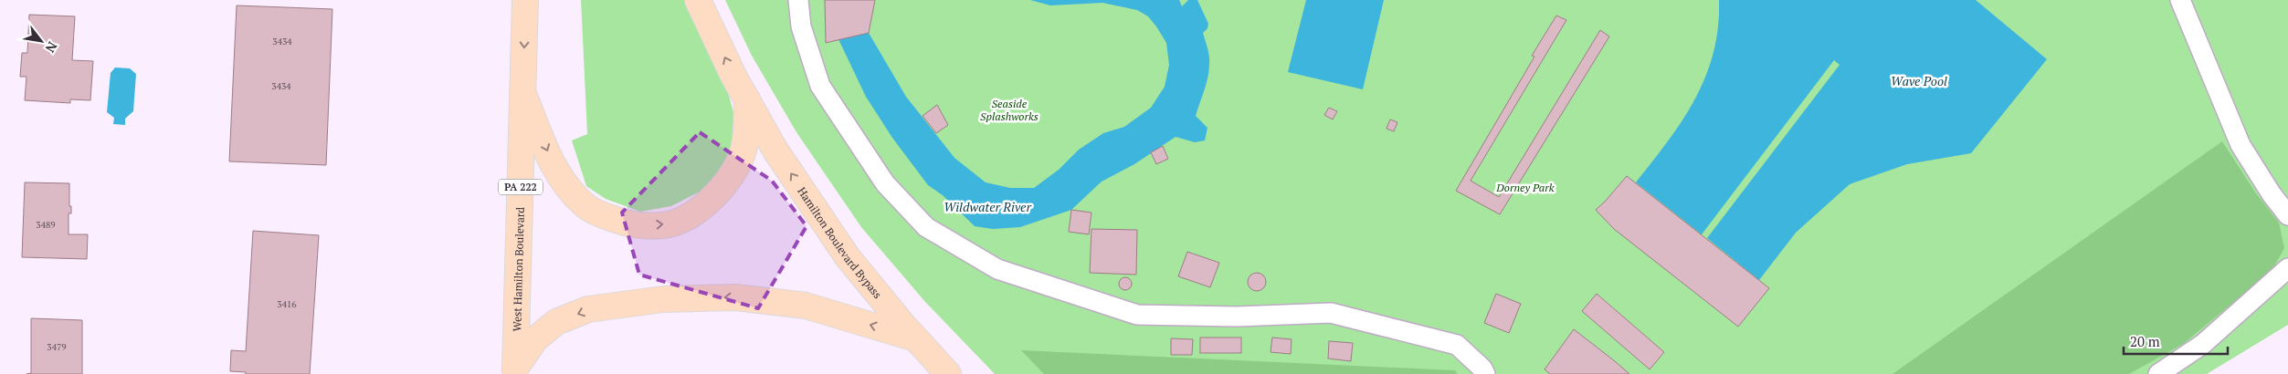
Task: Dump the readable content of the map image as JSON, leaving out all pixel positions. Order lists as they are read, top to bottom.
{
  "streets": {
    "main road": ["PA 222", "Hamilton Boulevard Bypass", "West Hamilton Boulevard"]
  },
  "one_way": ["Hamilton Boulevard Bypass"],
  "water": ["Wave Pool", "Wildwater River"],
  "parks": ["Seaside Splashworks", "Dorney Park"],
  "house_numbers": [
    "3434",
    "3434",
    "3489",
    "3416",
    "3479"
  ],
  "scale_bar": "20 m",
  "north": "bottom right"
}
